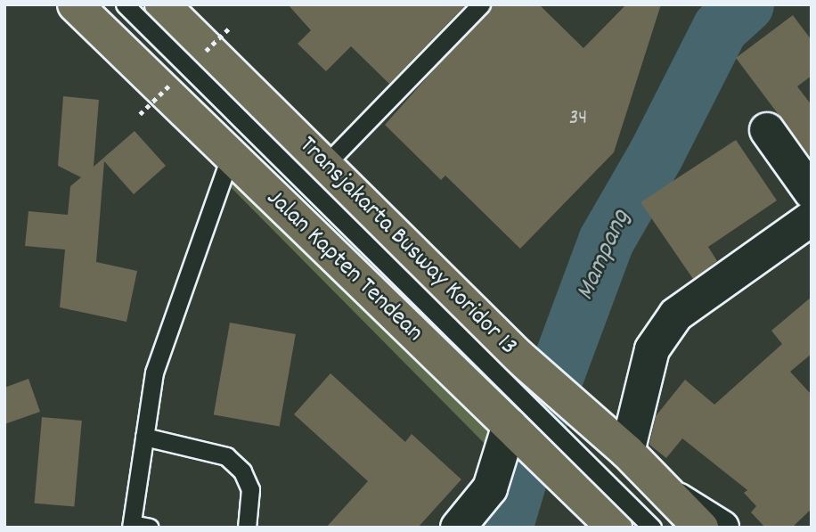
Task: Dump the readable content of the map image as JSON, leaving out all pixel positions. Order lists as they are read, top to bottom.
{
  "streets": {
    "main road": ["Jalan Kapten Tendean"],
    "lane": ["Transjakarta Busway Koridor 13"]
  },
  "water": ["Mampang"],
  "house_numbers": ["34"]
}
